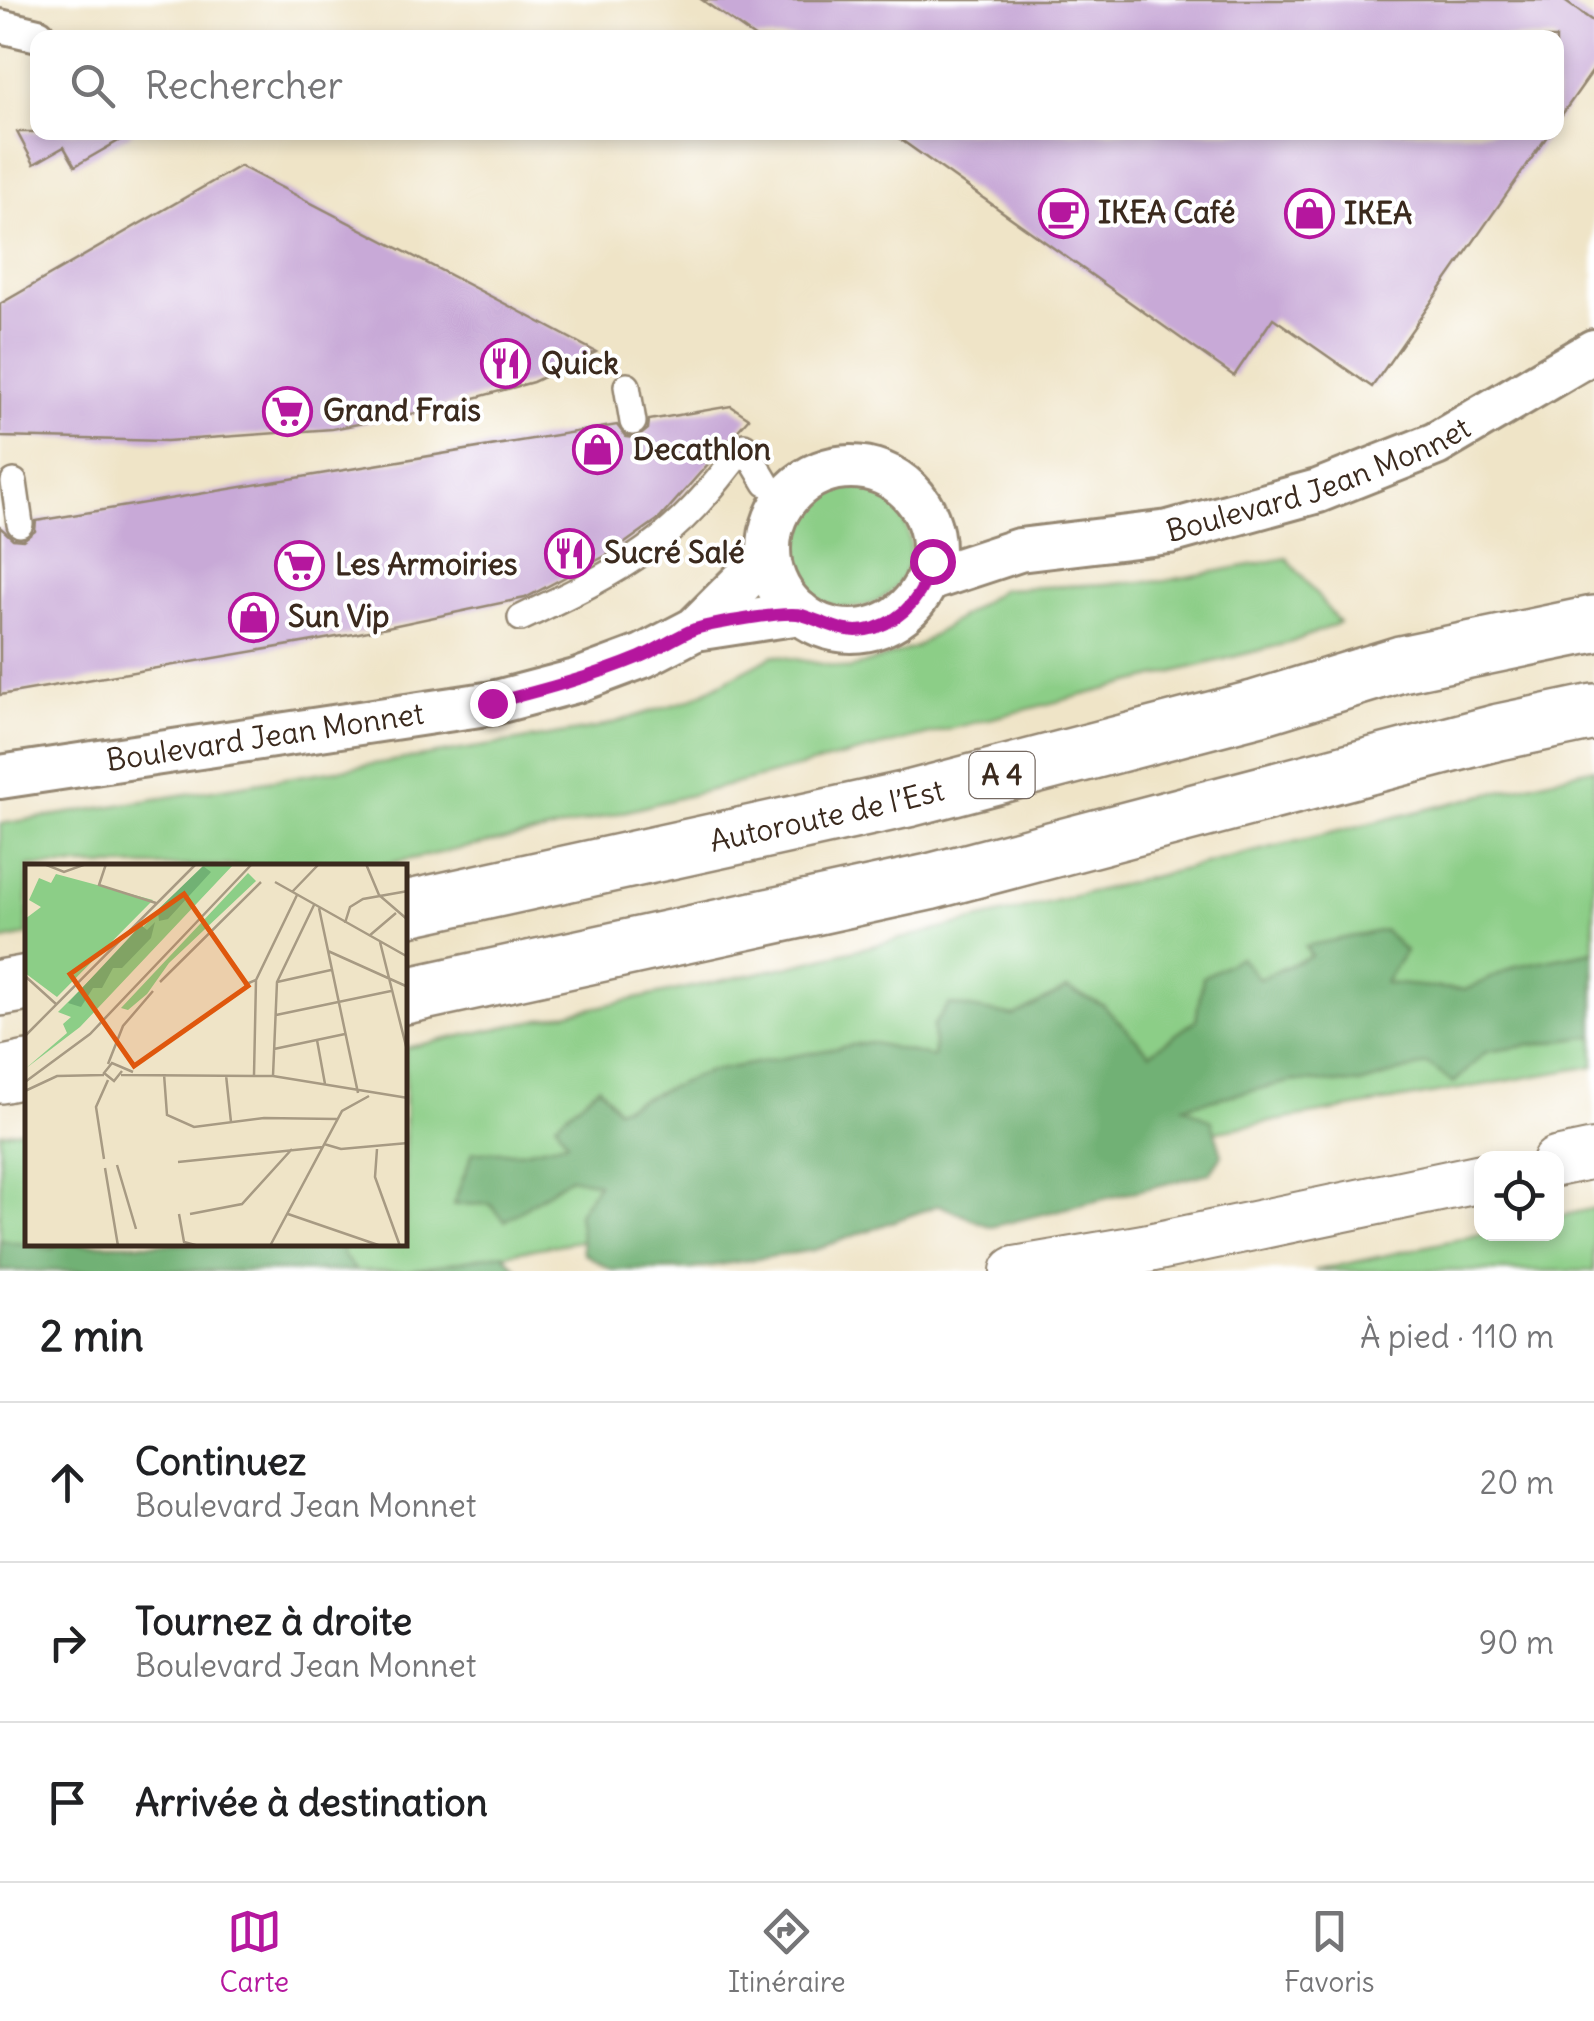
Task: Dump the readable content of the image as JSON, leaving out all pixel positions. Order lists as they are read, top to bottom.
{
  "streets": {
    "highway": ["A 4", "Autoroute de l’Est"],
    "street": ["Boulevard Jean Monnet"]
  },
  "places": {
    "cafe": ["IKEA Café"],
    "shop": ["IKEA", "Decathlon", "Sun Vip"],
    "restaurant": ["Quick", "Sucré Salé"],
    "supermarket": ["Grand Frais", "Les Armoiries"]
  },
  "page": {
    "search": "Rechercher",
    "heading": ["2 min", "À pied · 110 m"],
    "list": [
      ["Continuez", "Boulevard Jean Monnet", "20 m"],
      ["Tournez à droite", "Boulevard Jean Monnet", "90 m"],
      "Arrivée à destination"
    ],
    "nav": ["Carte", "Itinéraire", "Favoris"]
  }
}
